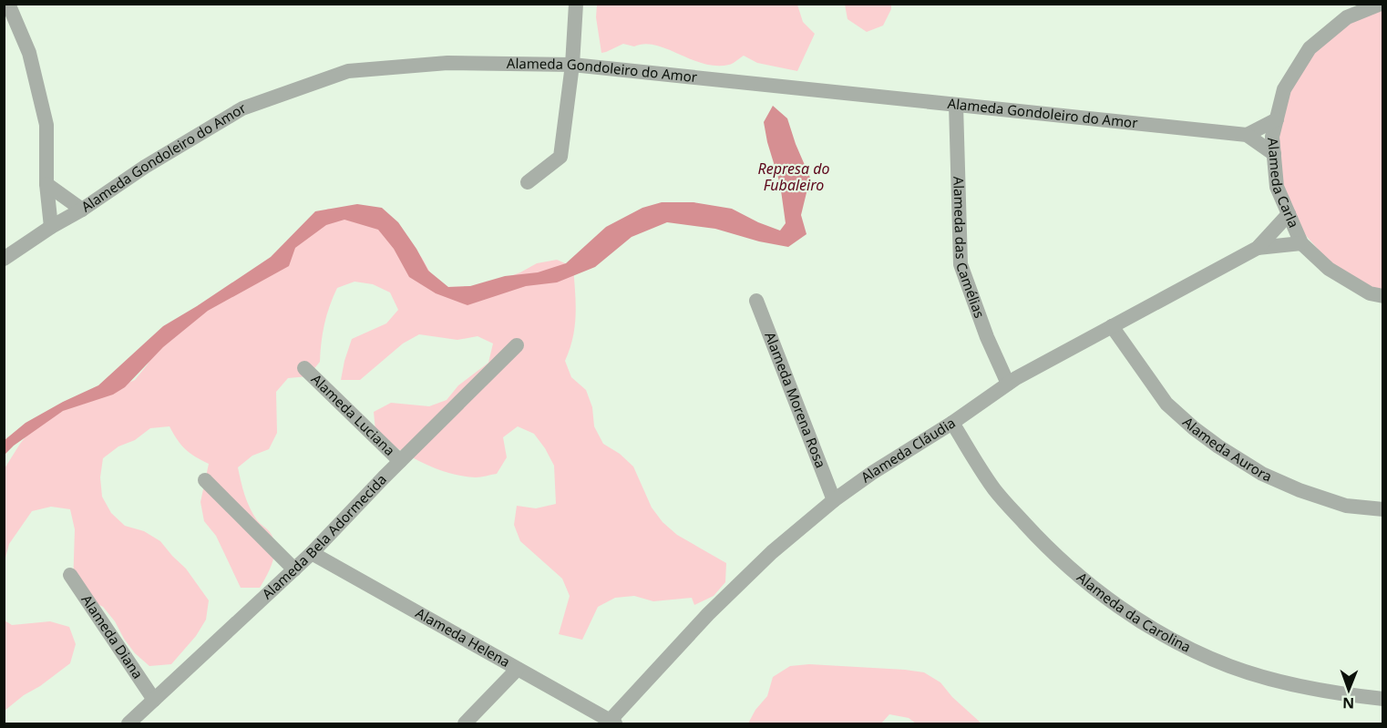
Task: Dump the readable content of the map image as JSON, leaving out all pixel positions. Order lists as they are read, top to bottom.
{
  "streets": {
    "street": [
      "Alameda Gondoleiro do Amor",
      "Alameda Carla",
      "Alameda das Camélias",
      "Alameda Morena Rosa",
      "Alameda Luciana",
      "Alameda Aurora",
      "Alameda Cláudia",
      "Alameda Bela Adormecida",
      "Alameda da Carolina",
      "Alameda Diana",
      "Alameda Helena"
    ]
  },
  "crossings": [
    ["Alameda Gondoleiro do Amor", "Alameda Carla"],
    ["Alameda Gondoleiro do Amor", "Alameda das Camélias"],
    ["Alameda das Camélias", "Alameda Cláudia"],
    ["Alameda Morena Rosa", "Alameda Cláudia"],
    ["Alameda Luciana", "Alameda Bela Adormecida"],
    ["Alameda Aurora", "Alameda Cláudia"],
    ["Alameda Cláudia", "Alameda da Carolina"],
    ["Alameda Cláudia", "Alameda Helena"],
    ["Alameda Bela Adormecida", "Alameda Diana"],
    ["Alameda Bela Adormecida", "Alameda Helena"]
  ],
  "water": ["Represa do Fubaleiro"],
  "north": "bottom"
}
